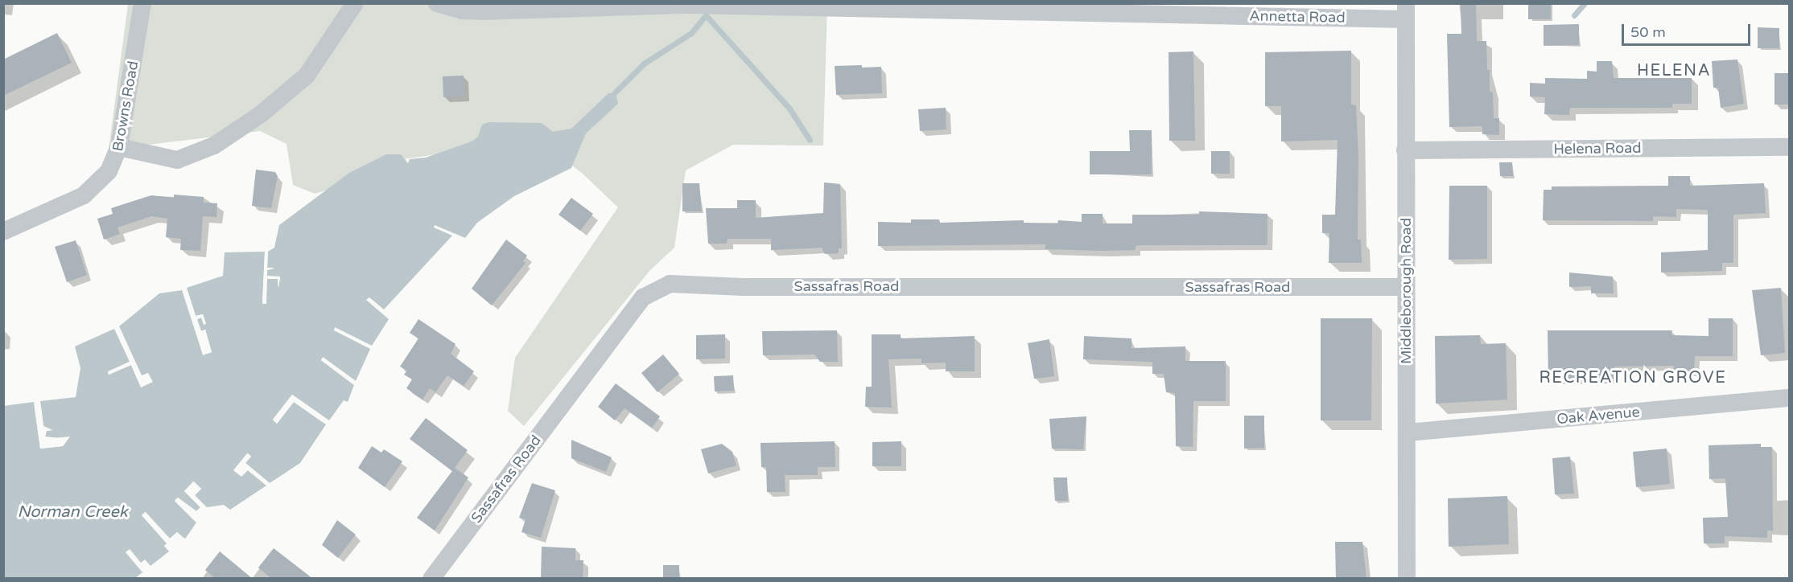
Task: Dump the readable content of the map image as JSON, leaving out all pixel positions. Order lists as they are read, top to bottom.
{
  "streets": {
    "street": [
      "Annetta Road",
      "Browns Road",
      "Helena Road",
      "Sassafras Road",
      "Middleborough Road",
      "Oak Avenue"
    ]
  },
  "crossings": [
    ["Annetta Road", "Middleborough Road"],
    ["Helena Road", "Middleborough Road"],
    ["Sassafras Road", "Middleborough Road"],
    ["Middleborough Road", "Oak Avenue"]
  ],
  "districts": ["HELENA", "RECREATION GROVE"],
  "water": ["Norman Creek"],
  "scale_bar": "50 m"
}
